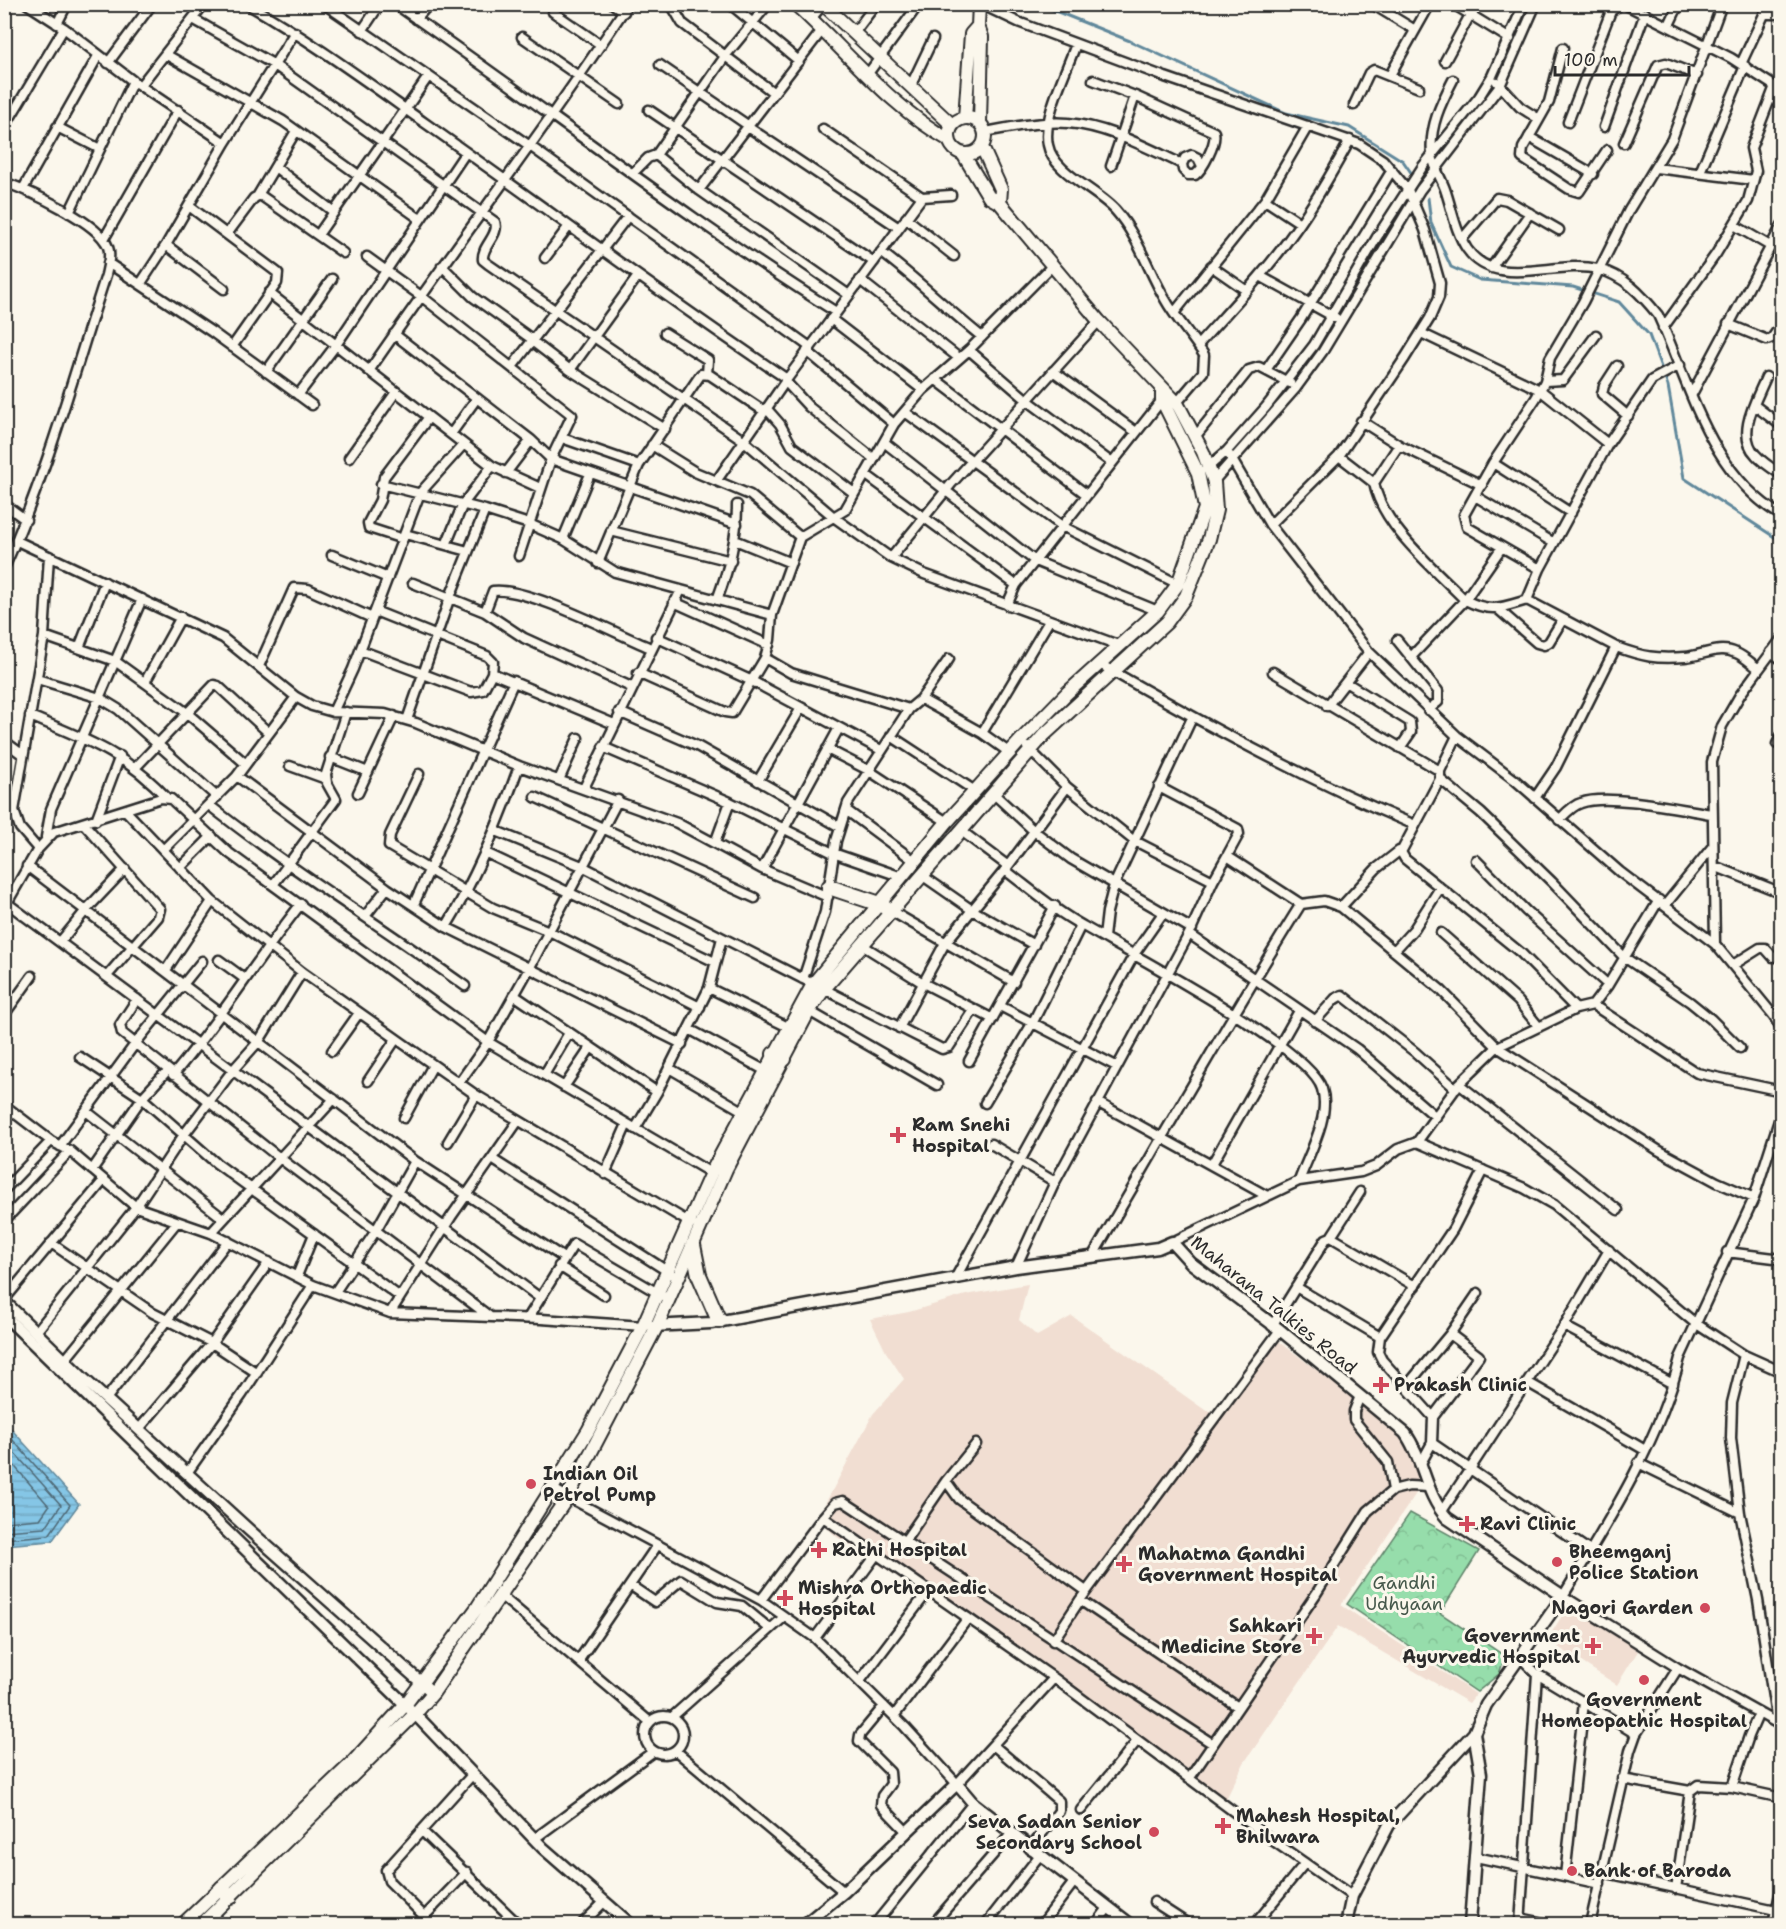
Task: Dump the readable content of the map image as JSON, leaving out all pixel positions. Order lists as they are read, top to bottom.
{
  "streets": {
    "street": ["Maharana Talkies Road"]
  },
  "parks": ["Gandhi Udhyaan"],
  "places": {
    "health": [
      "Ram Snehi Hospital",
      "Prakash Clinic",
      "Ravi Clinic",
      "Rathi Hospital",
      "Mahatma Gandhi Government Hospital",
      "Mishra Orthopaedic Hospital",
      "Sahkari Medicine Store",
      "Government Ayurvedic Hospital",
      "Mahesh Hospital, Bhilwara"
    ],
    "other": [
      "Indian Oil Petrol Pump",
      "Bheemganj Police Station",
      "Nagori Garden",
      "Government Homeopathic Hospital",
      "Seva Sadan Senior Secondary School",
      "Bank of Baroda"
    ]
  },
  "scale_bar": "100 m"
}
